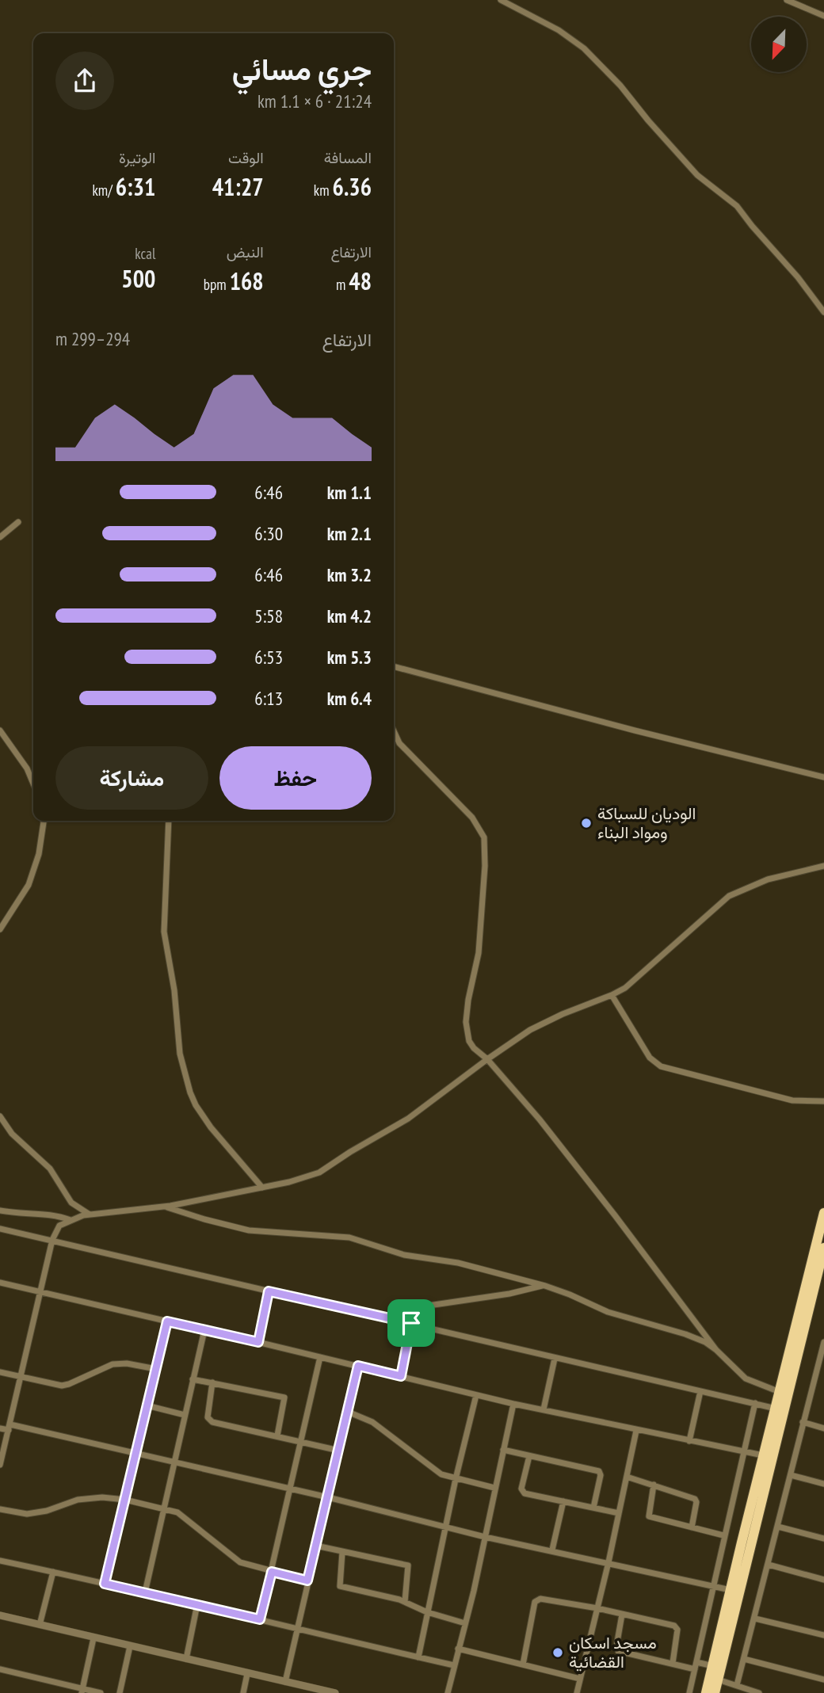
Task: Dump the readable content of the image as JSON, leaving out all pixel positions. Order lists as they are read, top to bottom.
{
  "places": ["الوديان للسباكة ومواد البناء", "مسجد اسكان القضائية"],
  "north": "bottom left",
  "page": {
    "heading": ["جري مسائي", "21:24 · 6 × 1.1 km"],
    "stats": [
      ["المسافة", "6.36 km"],
      ["الوقت", "41:27"],
      ["الوتيرة", "6:31 /km"],
      ["الارتفاع", "48 m"],
      ["النبض", "168 bpm"],
      ["kcal", "500"]
    ],
    "chart": ["الارتفاع", "294–299 m"],
    "list": [
      {
        "name": "1.1 km",
        "note": "6:46"
      },
      {
        "name": "2.1 km",
        "note": "6:30"
      },
      {
        "name": "3.2 km",
        "note": "6:46"
      },
      {
        "name": "4.2 km",
        "note": "5:58"
      },
      {
        "name": "5.3 km",
        "note": "6:53"
      },
      {
        "name": "6.4 km",
        "note": "6:13"
      }
    ],
    "buttons": ["حفظ", "مشاركة"]
  }
}
